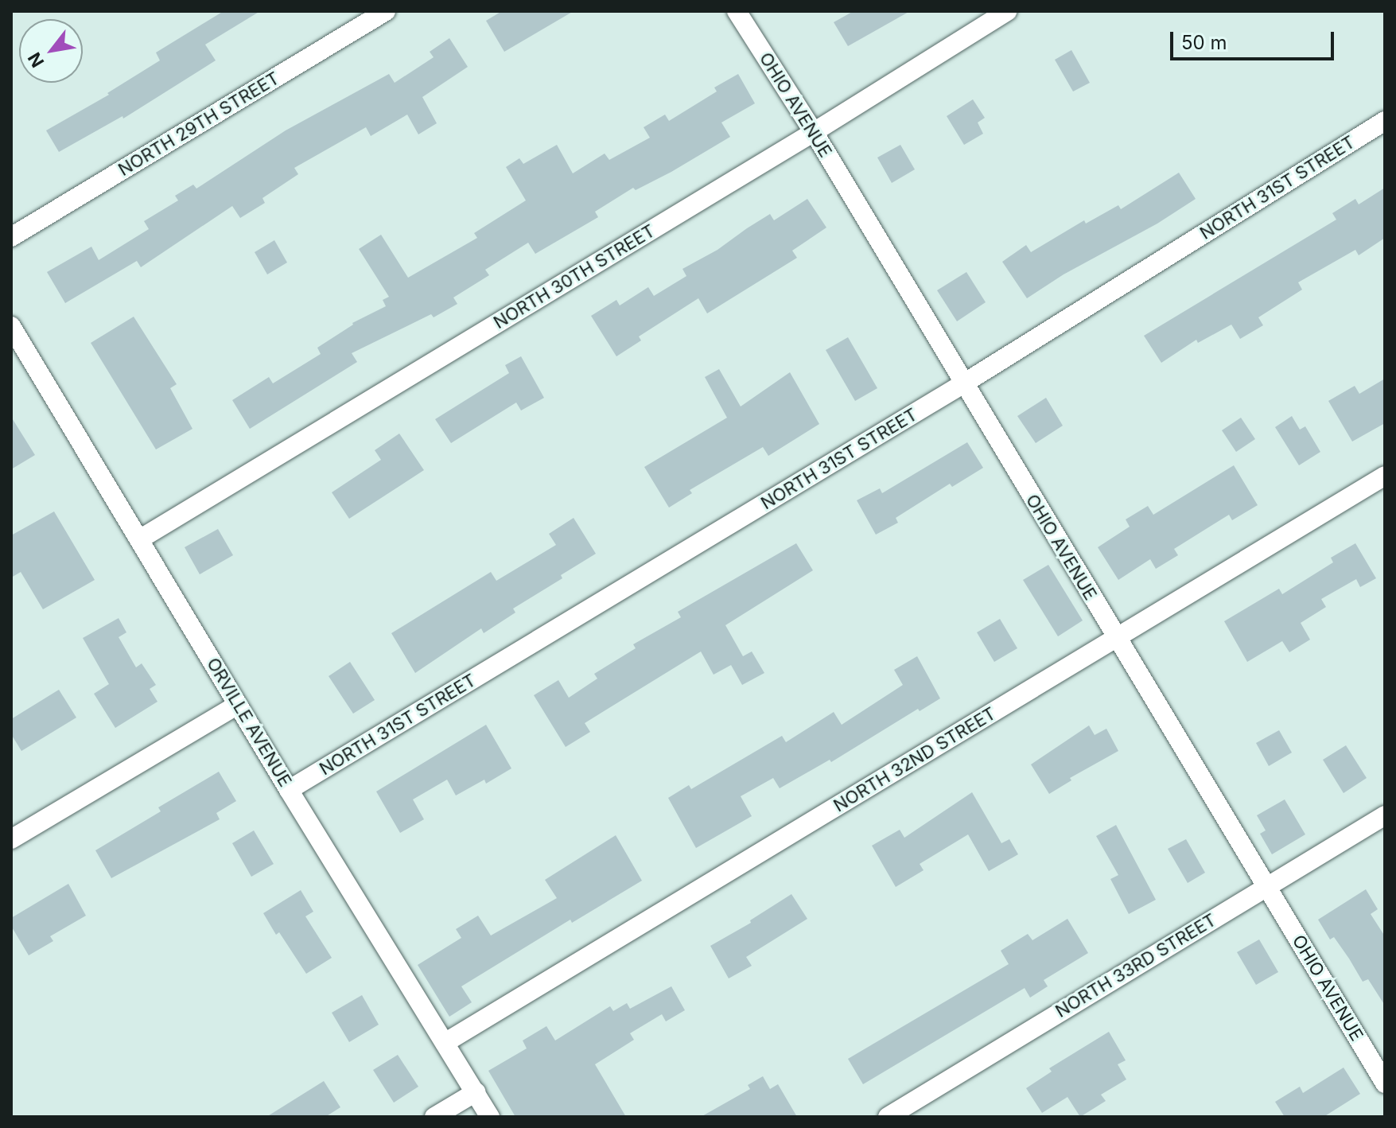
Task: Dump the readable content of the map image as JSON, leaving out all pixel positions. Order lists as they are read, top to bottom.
{
  "streets": {
    "street": [
      "OHIO AVENUE",
      "NORTH 29TH STREET",
      "NORTH 31ST STREET",
      "NORTH 30TH STREET",
      "ORVILLE AVENUE",
      "NORTH 32ND STREET",
      "NORTH 33RD STREET"
    ]
  },
  "crossings": [
    ["OHIO AVENUE", "NORTH 31ST STREET"],
    ["OHIO AVENUE", "NORTH 30TH STREET"],
    ["OHIO AVENUE", "NORTH 32ND STREET"],
    ["OHIO AVENUE", "NORTH 33RD STREET"],
    ["NORTH 31ST STREET", "ORVILLE AVENUE"],
    ["NORTH 30TH STREET", "ORVILLE AVENUE"],
    ["ORVILLE AVENUE", "NORTH 32ND STREET"]
  ],
  "scale_bar": "50 m",
  "north": "bottom left"
}
